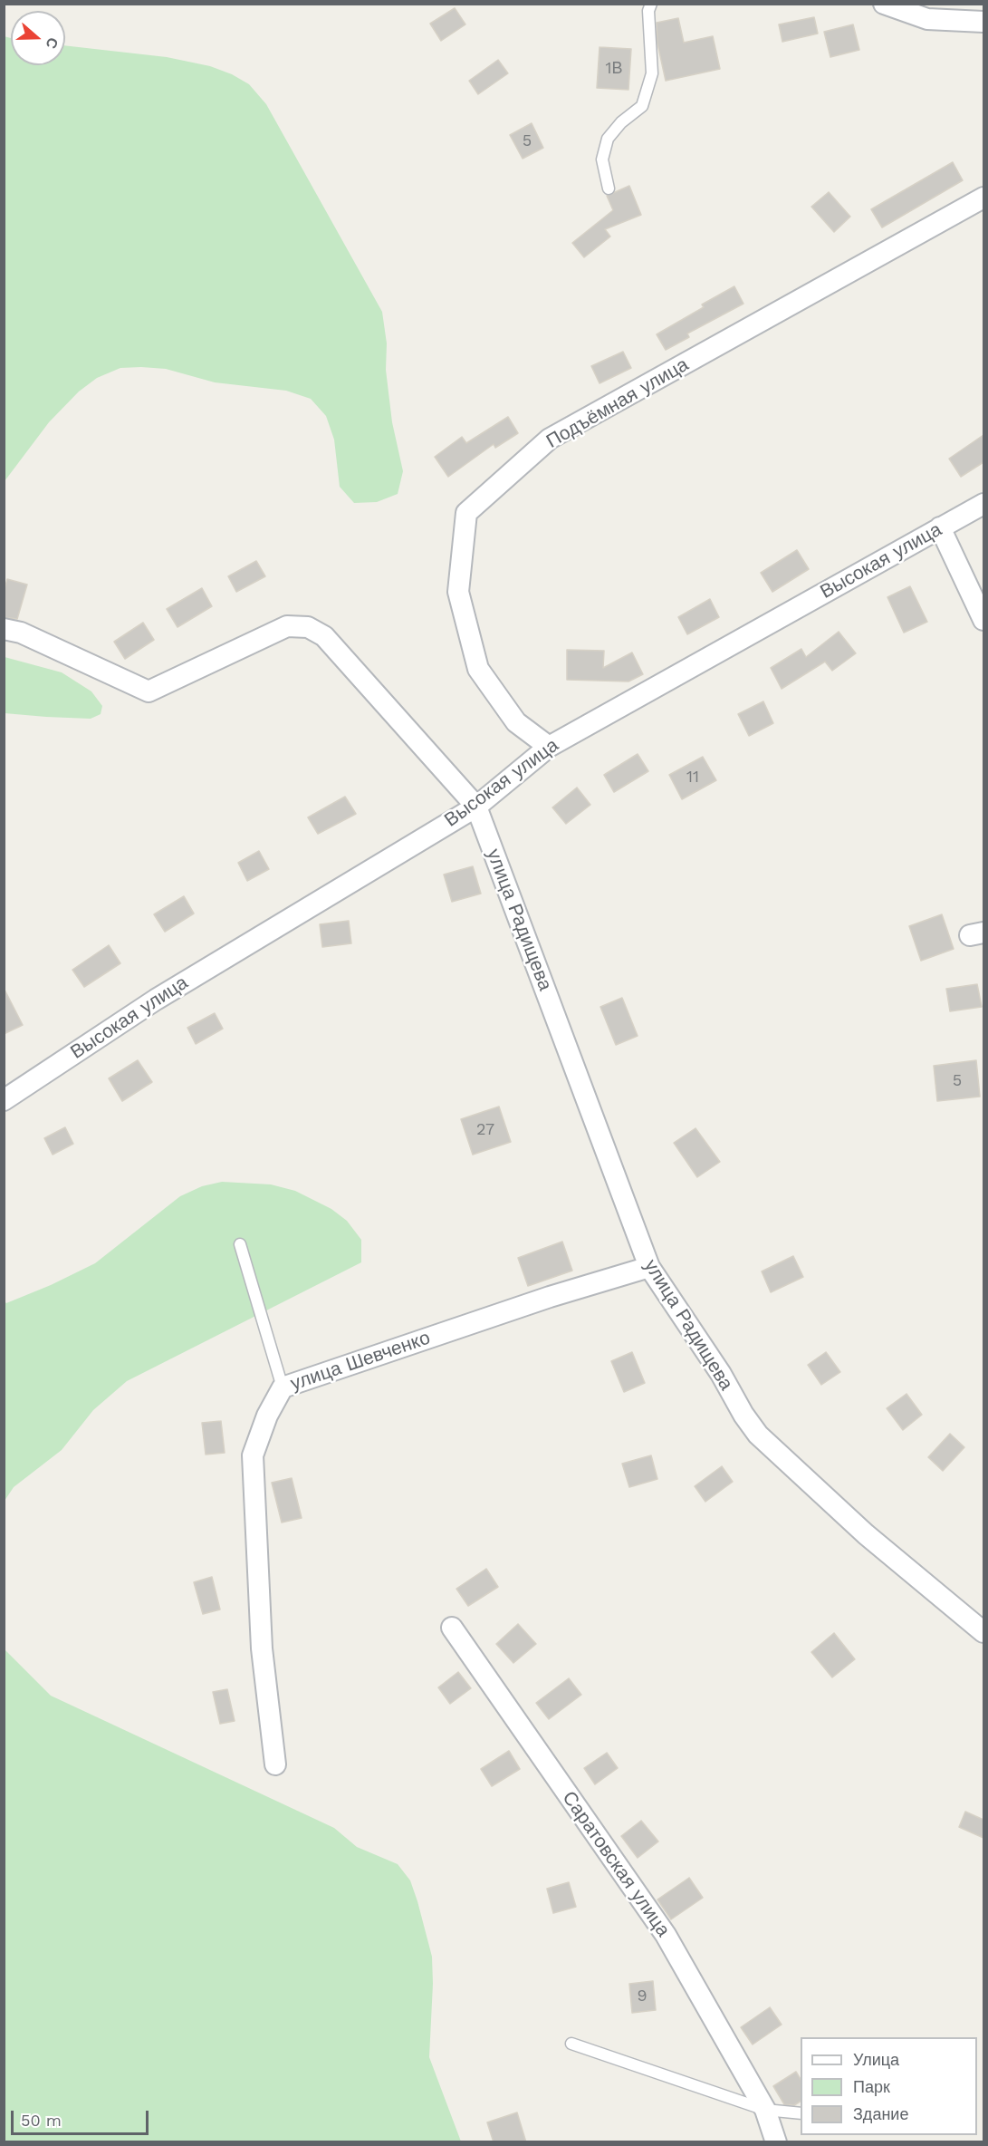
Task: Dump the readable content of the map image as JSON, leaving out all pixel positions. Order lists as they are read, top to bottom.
{
  "streets": {
    "street": [
      "Подъёмная улица",
      "Высокая улица",
      "улица Радищева",
      "улица Шевченко",
      "Саратовская улица"
    ]
  },
  "crossings": [
    ["Подъёмная улица", "Высокая улица"],
    ["Высокая улица", "улица Радищева"],
    ["улица Радищева", "улица Шевченко"]
  ],
  "house_numbers": [
    "1В",
    "5",
    "11",
    "5",
    "27",
    "9"
  ],
  "legend": ["Улица", "Парк", "Здание"],
  "scale_bar": "50 m",
  "north": "right"
}
